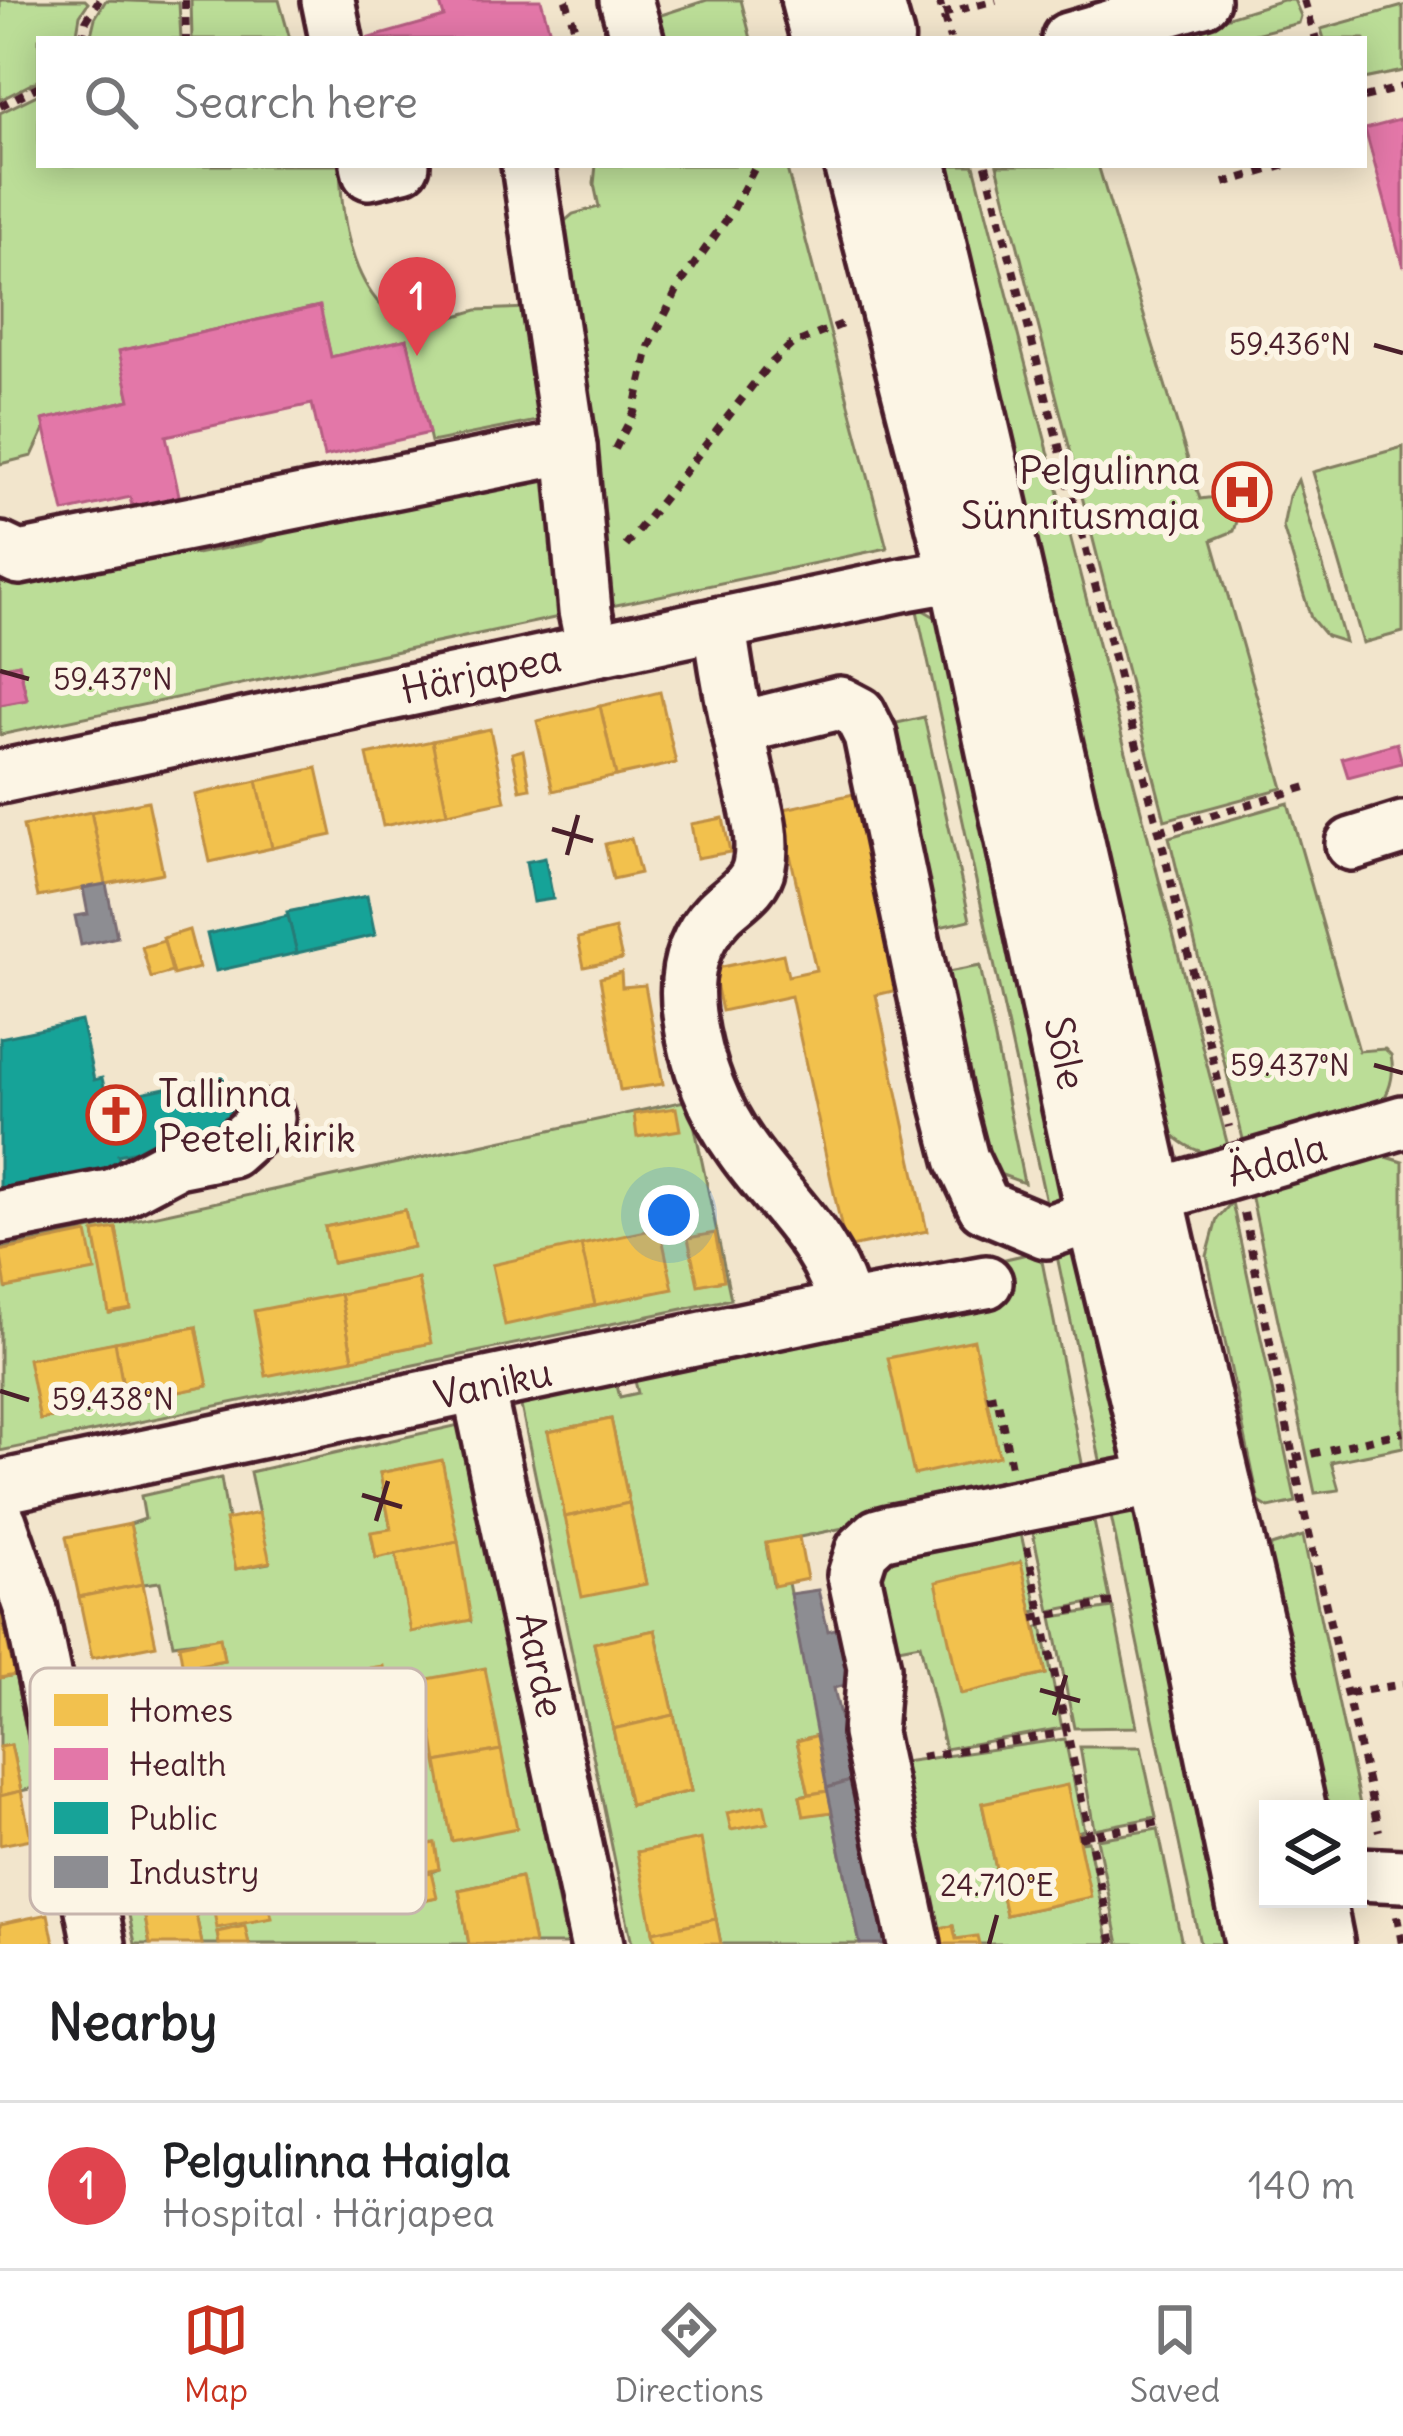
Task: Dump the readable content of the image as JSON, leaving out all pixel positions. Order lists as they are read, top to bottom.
{
  "streets": {
    "main road": ["Sõle"],
    "street": [
      "Härjapea",
      "Ädala",
      "Vaniku",
      "Aarde"
    ]
  },
  "crossings": [
    ["Härjapea", "Sõle"],
    ["Sõle", "Ädala"],
    ["Vaniku", "Aarde"]
  ],
  "places": {
    "hospital": ["Pelgulinna Sünnitusmaja"],
    "church": ["Tallinna Peeteli kirik"]
  },
  "legend": [
    "Homes",
    "Health",
    "Public",
    "Industry"
  ],
  "page": {
    "search": "Search here",
    "pins": "1",
    "heading": "Nearby",
    "list": [
      {
        "mark": "1",
        "name": "Pelgulinna Haigla",
        "note": "Hospital · Härjapea",
        "value": "140 m"
      }
    ],
    "nav": ["Map", "Directions", "Saved"]
  },
  "coordinates": [
    "59.436°N",
    "59.437°N",
    "59.438°N",
    "24.710°E"
  ]
}
